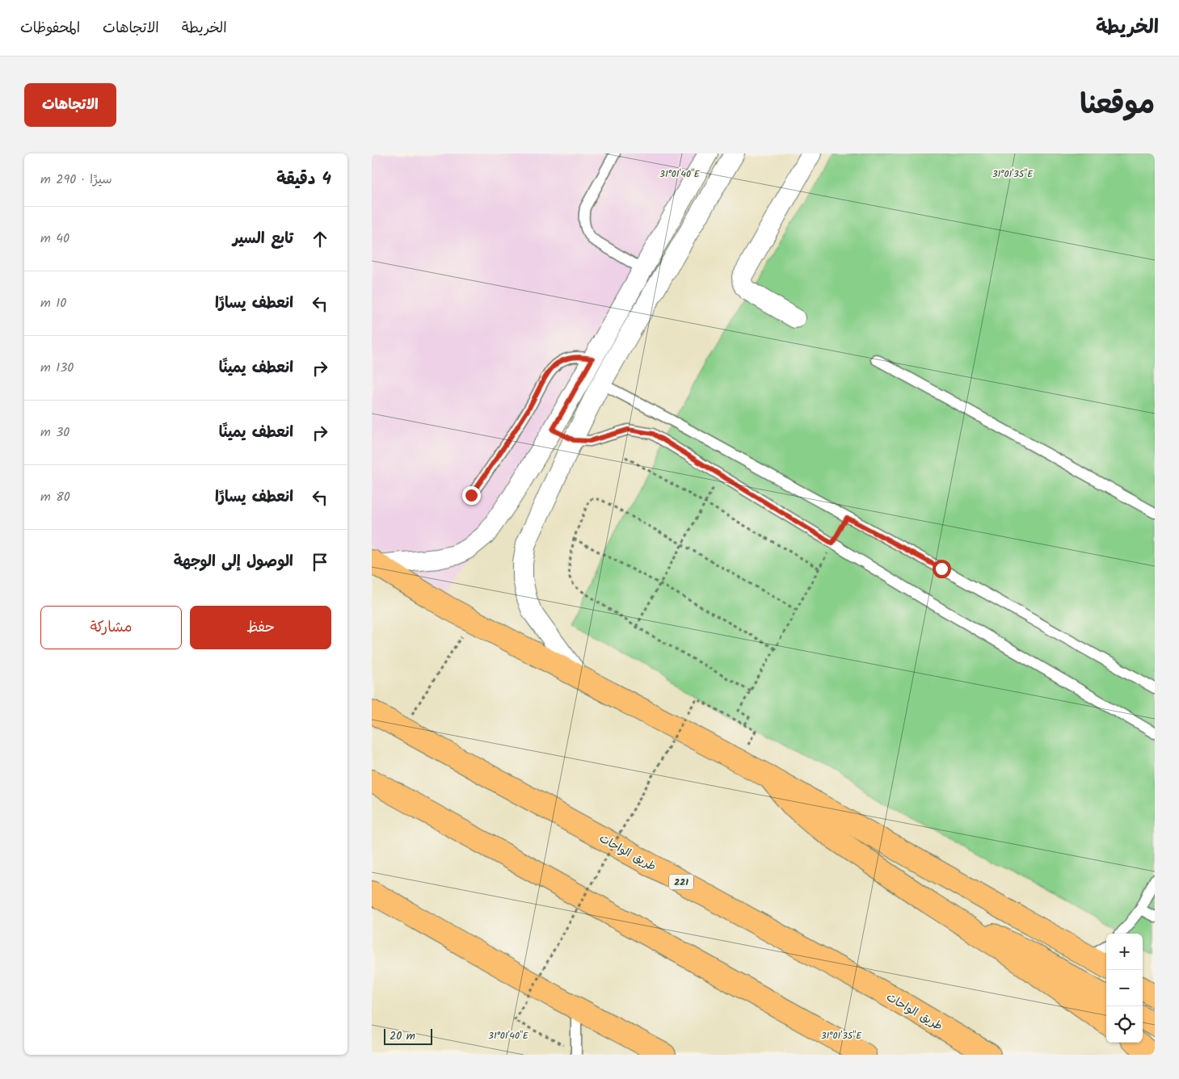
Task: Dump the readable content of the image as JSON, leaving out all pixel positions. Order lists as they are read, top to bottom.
{
  "streets": {
    "main road": ["طريق الواحات", "221"]
  },
  "scale_bar": "20 m",
  "page": {
    "header": "الخريطة",
    "nav": ["الخريطة", "الاتجاهات", "المحفوظات"],
    "title": "موقعنا",
    "buttons": [
      "الاتجاهات",
      ["حفظ", "مشاركة"]
    ],
    "heading": ["4 دقيقة", "سيرًا · 290 m"],
    "list": [
      ["تابع السير", "40 m"],
      ["انعطف يسارًا", "10 m"],
      ["انعطف يمينًا", "130 m"],
      ["انعطف يمينًا", "30 m"],
      ["انعطف يسارًا", "80 m"],
      "الوصول إلى الوجهة"
    ],
    "map_buttons": ["+", "−"],
    "scale": "20 m"
  },
  "coordinates": ["31°01'40\"E", "31°01'35\"E"]
}
